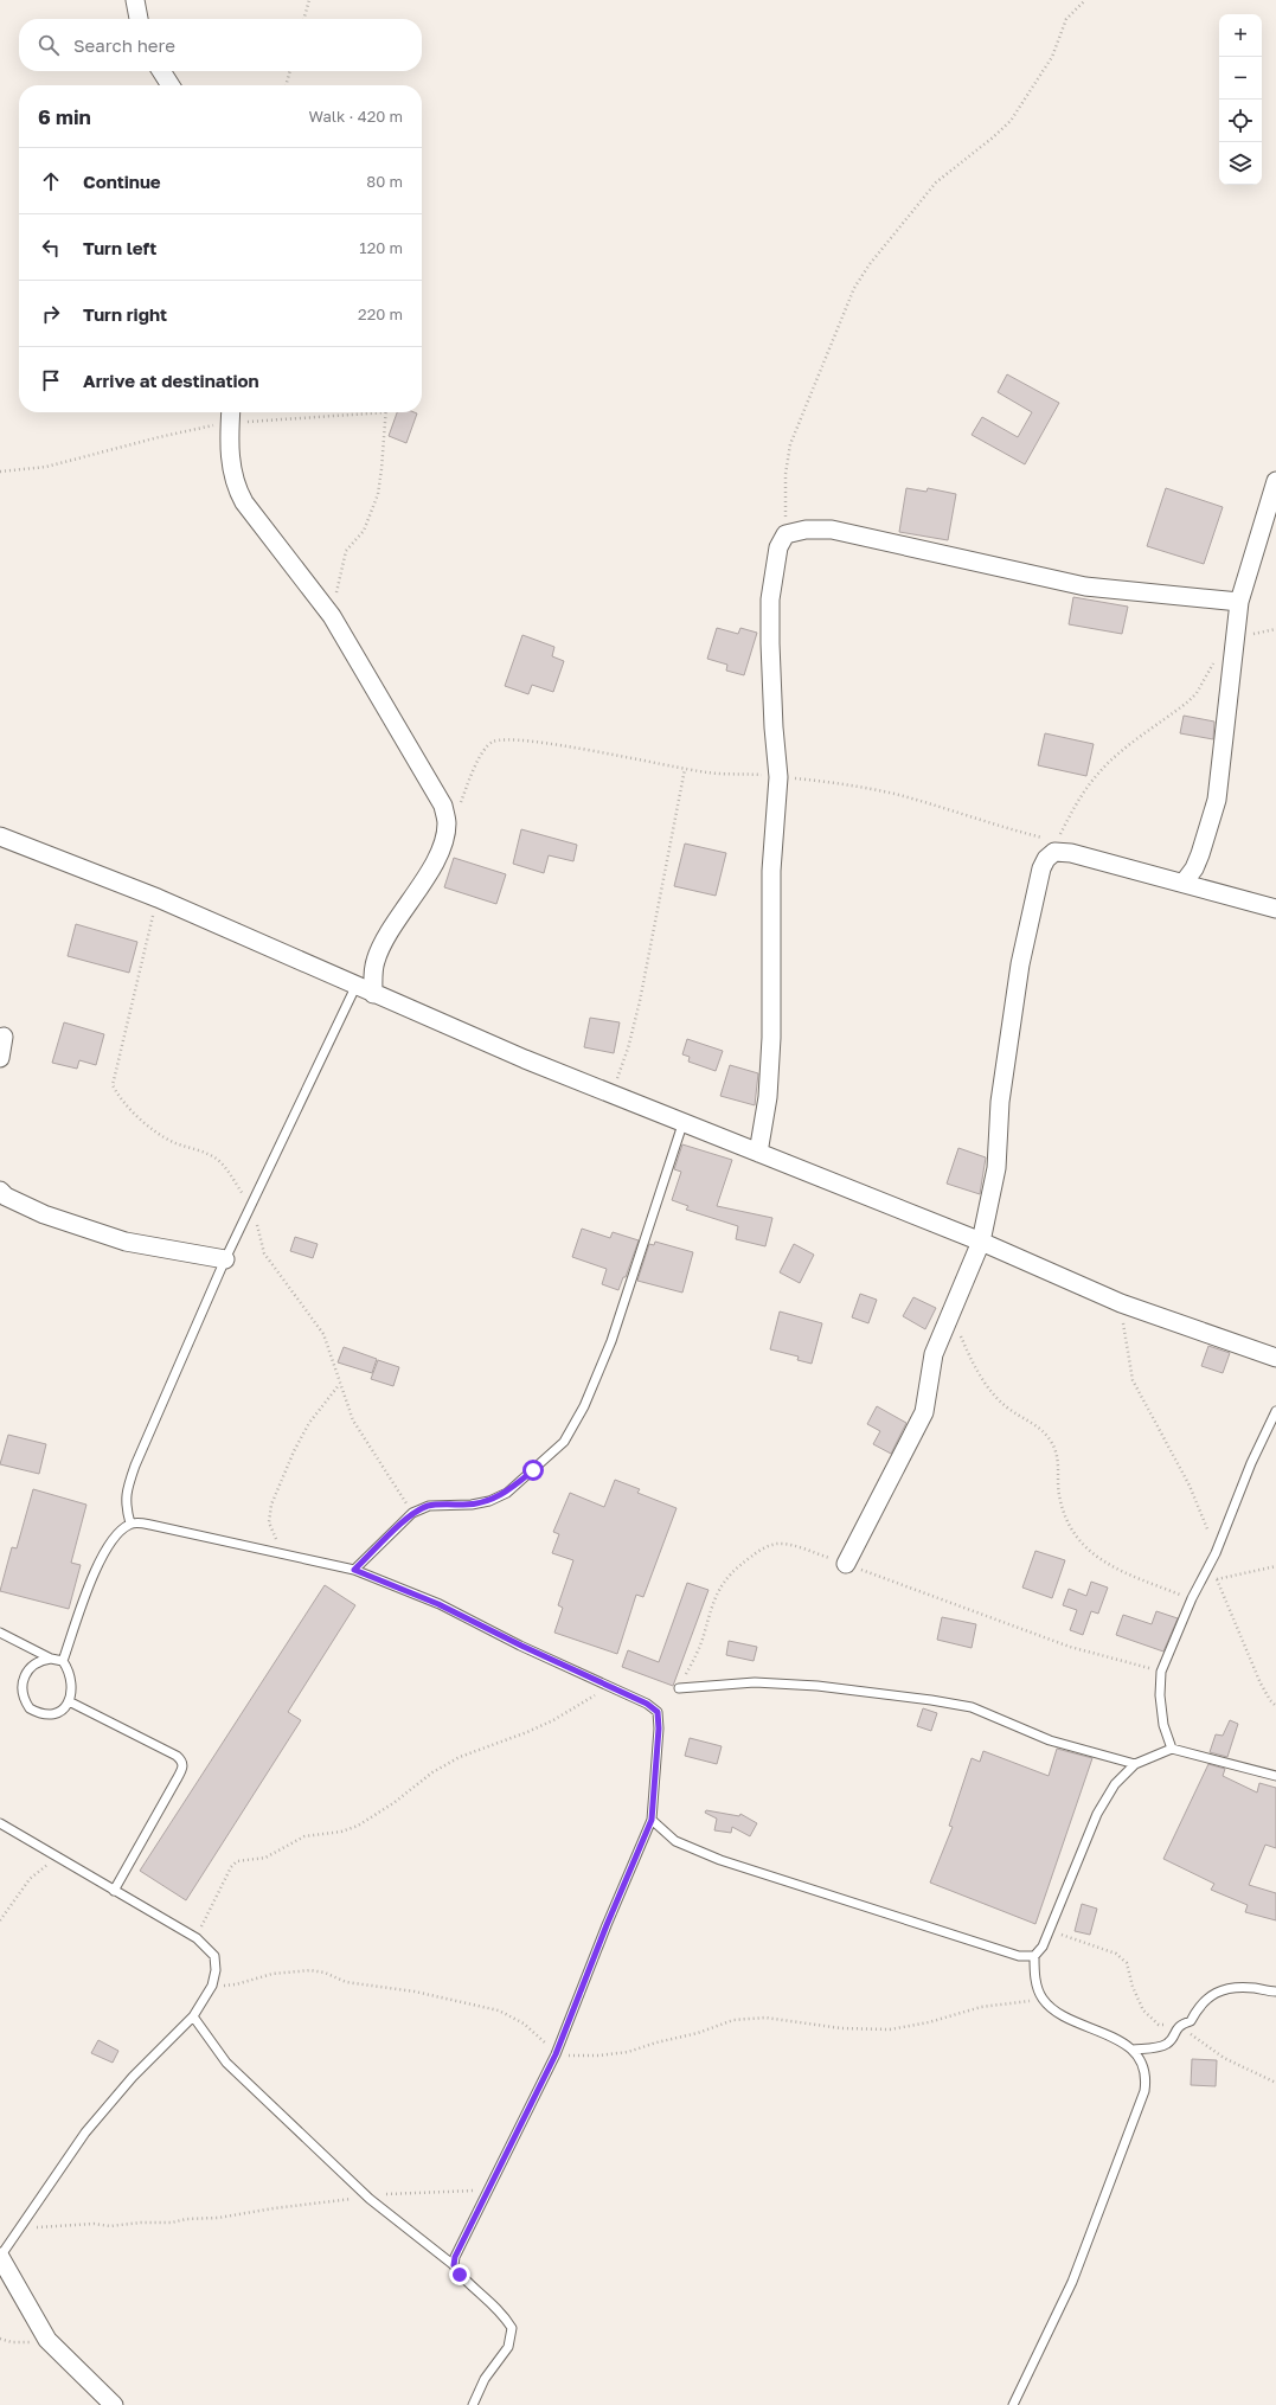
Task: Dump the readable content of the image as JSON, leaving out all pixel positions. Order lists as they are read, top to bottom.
{
  "page": {
    "map_buttons": ["+", "−"],
    "search": "Search here",
    "heading": ["6 min", "Walk · 420 m"],
    "list": [
      ["Continue", "80 m"],
      ["Turn left", "120 m"],
      ["Turn right", "220 m"],
      "Arrive at destination"
    ]
  }
}
